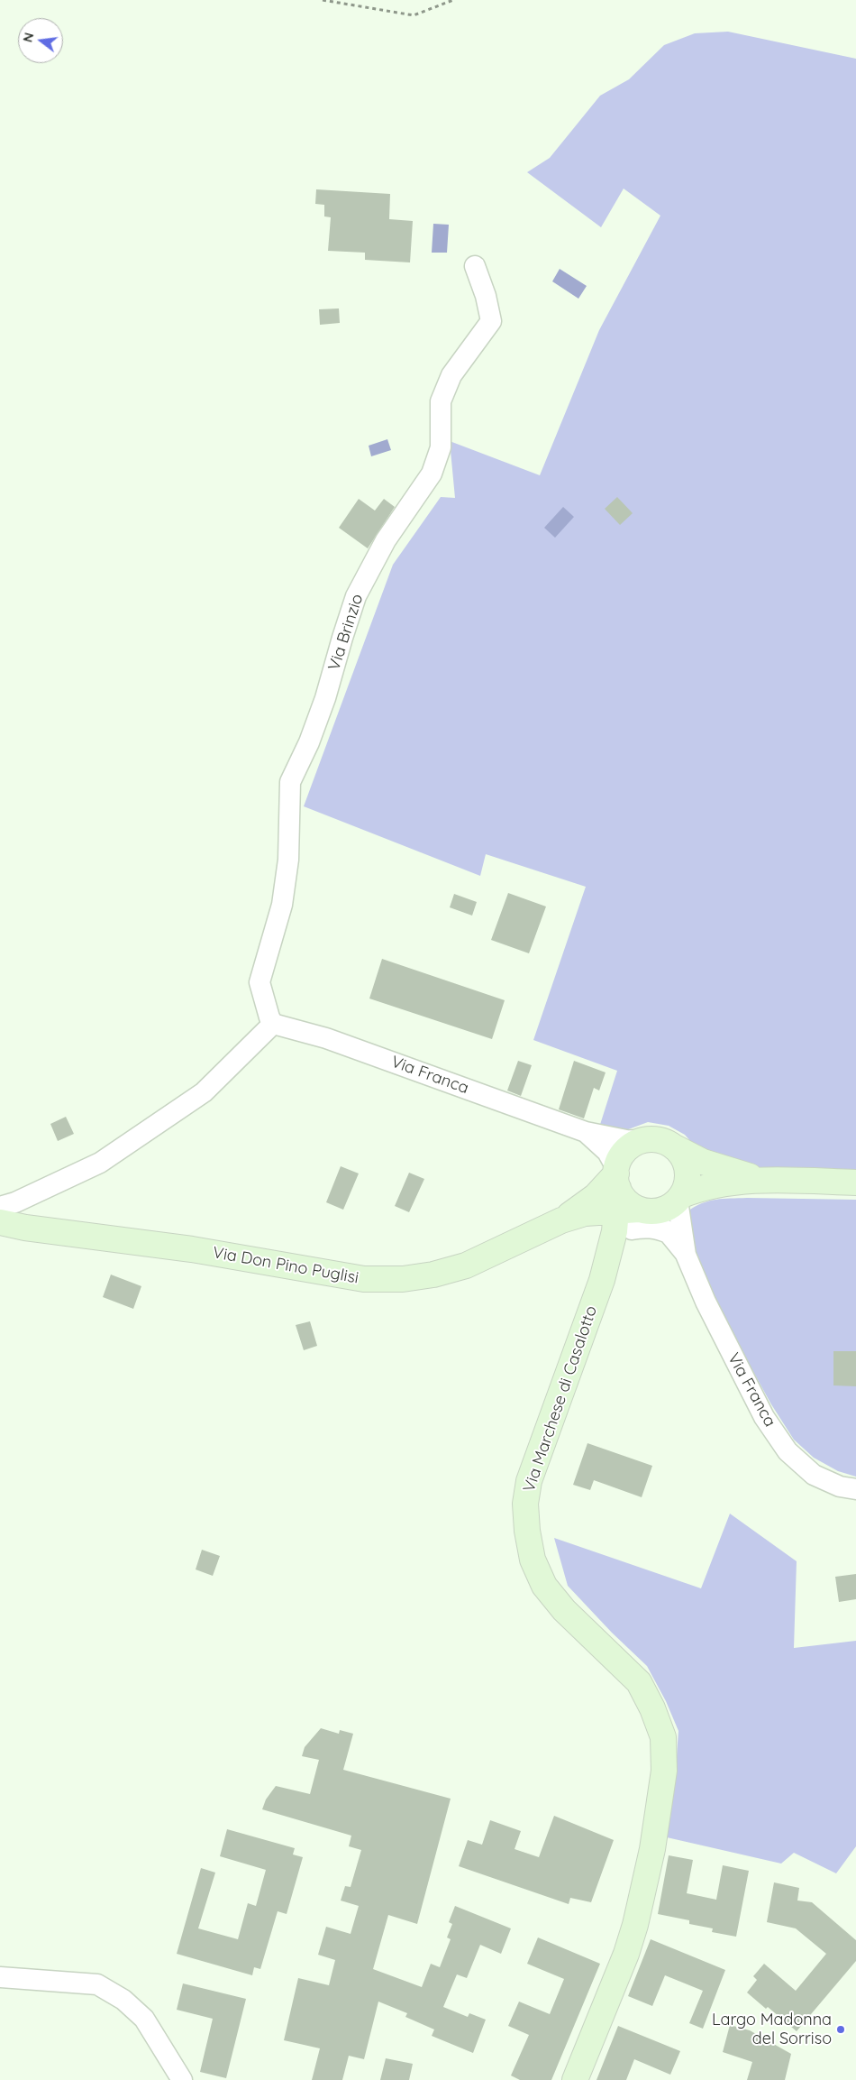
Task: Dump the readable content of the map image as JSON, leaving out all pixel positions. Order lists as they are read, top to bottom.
{
  "streets": {
    "street": [
      "Via Brinzio",
      "Via Franca",
      "Via Don Pino Puglisi",
      "Via Marchese di Casalotto"
    ]
  },
  "crossings": [
    ["Via Brinzio", "Via Franca"]
  ],
  "places": ["Largo Madonna del Sorriso"],
  "north": "left"
}
